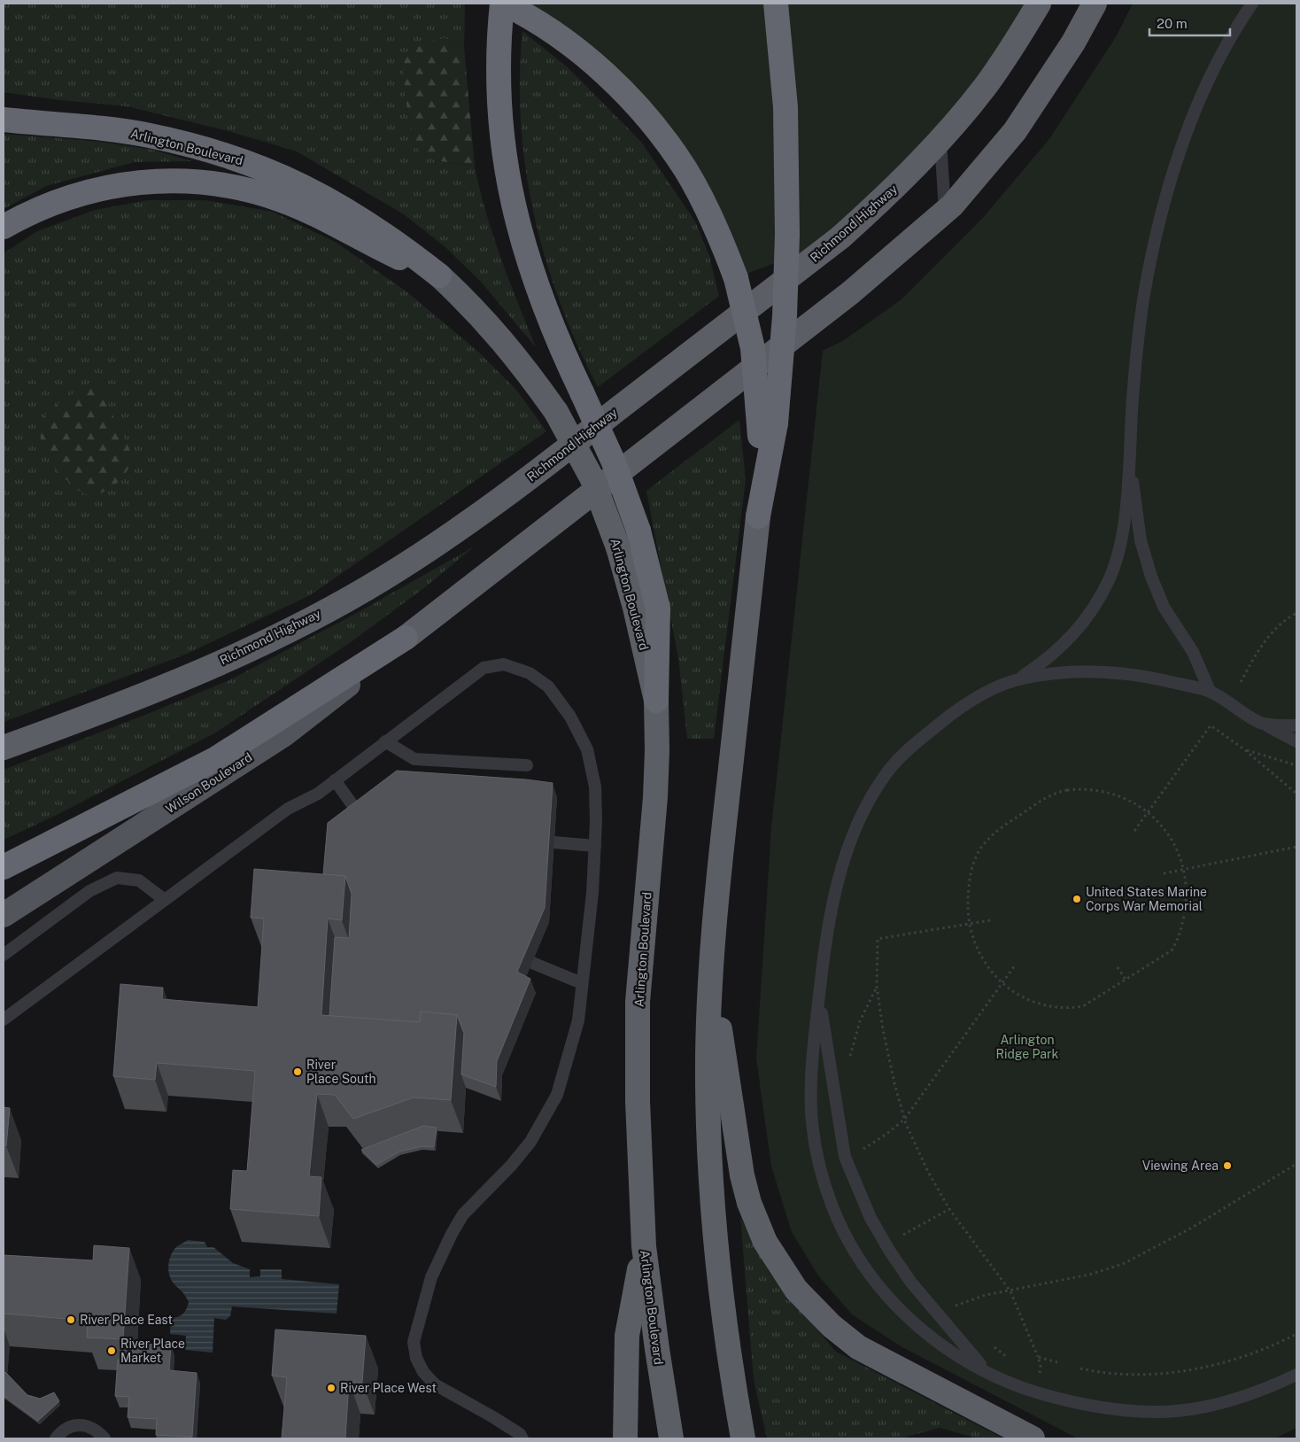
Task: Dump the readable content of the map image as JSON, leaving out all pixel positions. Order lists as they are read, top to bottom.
{
  "streets": {
    "highway": ["Arlington Boulevard", "Richmond Highway"],
    "main road": ["Wilson Boulevard"]
  },
  "parks": ["Arlington Ridge Park"],
  "places": [
    "United States Marine Corps War Memorial",
    "River Place South",
    "Viewing Area",
    "River Place East",
    "River Place Market",
    "River Place West"
  ],
  "scale_bar": "20 m"
}
